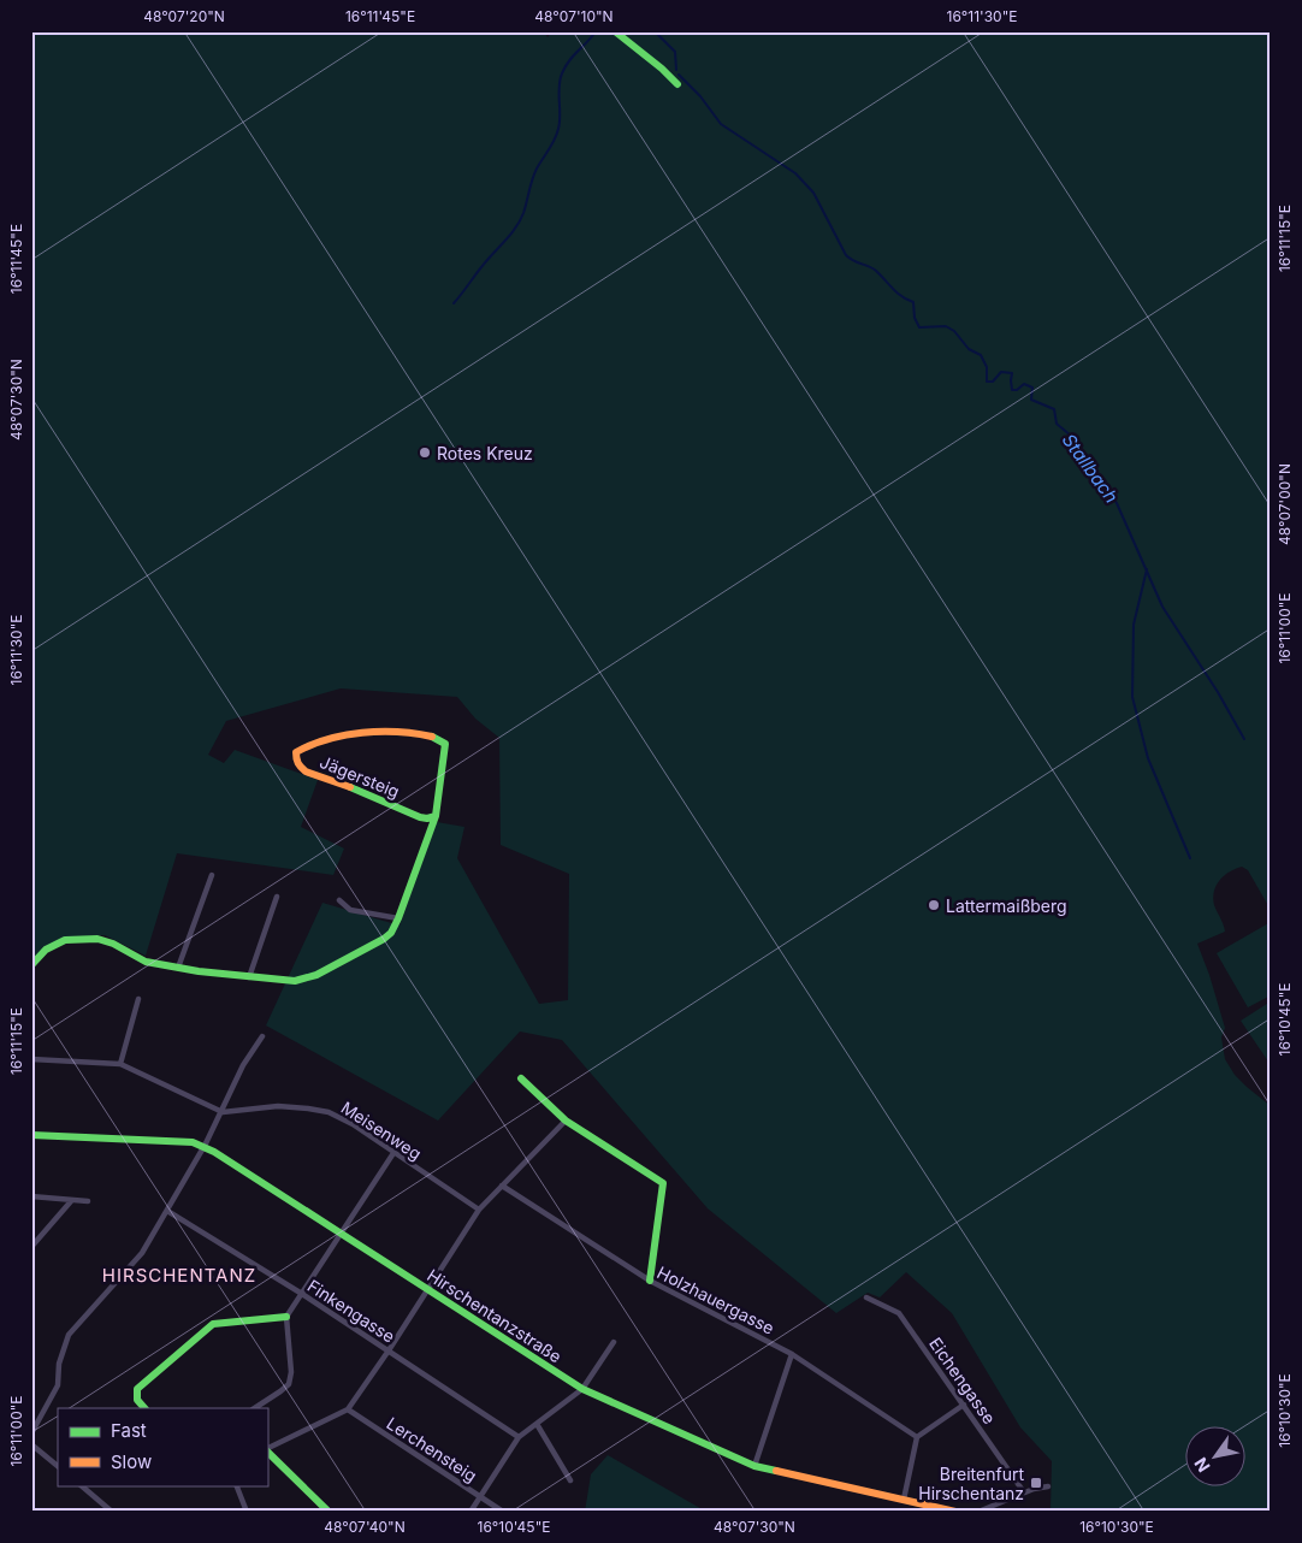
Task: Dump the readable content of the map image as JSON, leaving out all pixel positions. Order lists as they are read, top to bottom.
{
  "streets": {
    "street": [
      "Jägersteig",
      "Meisenweg",
      "Holzhauergasse",
      "Finkengasse",
      "Hirschentanzstraße",
      "Eichengasse",
      "Lerchensteig"
    ]
  },
  "districts": ["HIRSCHENTANZ"],
  "water": ["Stallbach"],
  "places": {
    "other": ["Rotes Kreuz", "Lattermaißberg"],
    "transit": ["Breitenfurt Hirschentanz"]
  },
  "legend": ["Fast", "Slow"],
  "north": "bottom left",
  "coordinates": [
    "48°07'20\"N",
    "16°11'45\"E",
    "48°07'10\"N",
    "16°11'30\"E",
    "16°11'15\"E",
    "48°07'30\"N",
    "48°07'00\"N",
    "16°11'00\"E",
    "16°10'45\"E",
    "16°10'30\"E",
    "48°07'40\"N"
  ]
}
